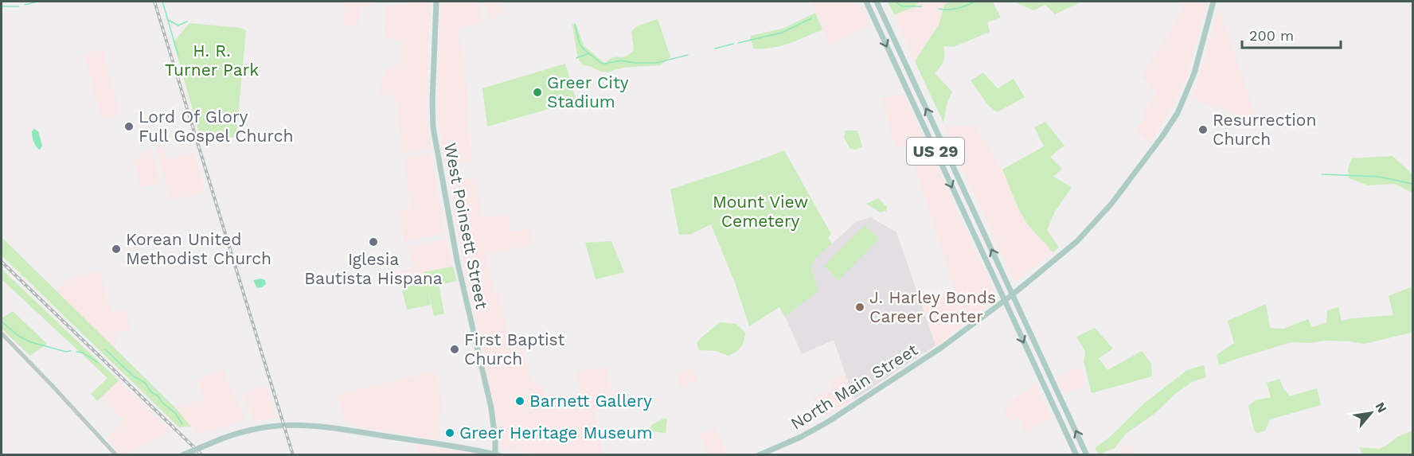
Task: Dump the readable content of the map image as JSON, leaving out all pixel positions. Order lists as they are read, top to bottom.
{
  "streets": {
    "main road": ["US 29", "West Poinsett Street", "North Main Street"]
  },
  "crossings": [
    ["US 29", "North Main Street"]
  ],
  "parks": ["H. R. Turner Park", "Mount View Cemetery"],
  "places": [
    "Greer City Stadium",
    "Lord Of Glory Full Gospel Church",
    "Resurrection Church",
    "Iglesia Bautista Hispana",
    "Korean United Methodist Church",
    "J. Harley Bonds Career Center",
    "First Baptist Church",
    "Barnett Gallery",
    "Greer Heritage Museum"
  ],
  "scale_bar": "200 m",
  "north": "top right"
}
